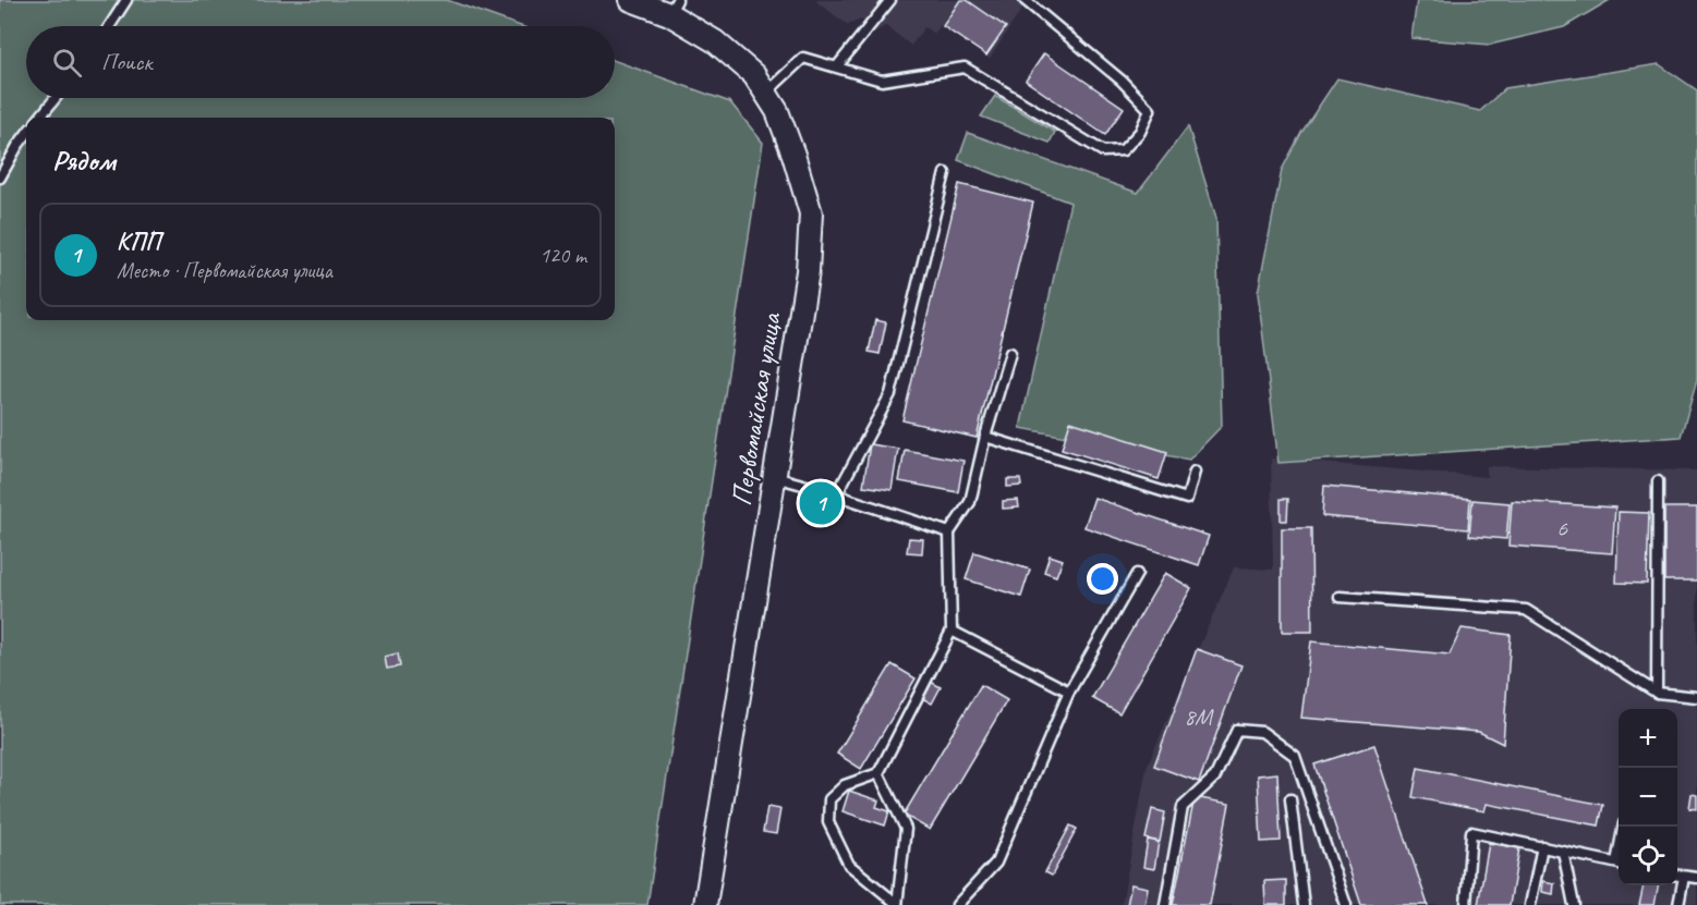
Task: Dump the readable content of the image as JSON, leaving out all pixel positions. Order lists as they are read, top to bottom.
{
  "streets": {
    "street": ["Первомайская улица"]
  },
  "house_numbers": ["6", "8М"],
  "page": {
    "search": "Поиск",
    "heading": "Рядом",
    "list": [
      {
        "mark": "1",
        "name": "КПП",
        "note": "Место · Первомайская улица",
        "value": "120 m"
      }
    ],
    "pins": "1",
    "map_buttons": ["+", "−"]
  }
}
